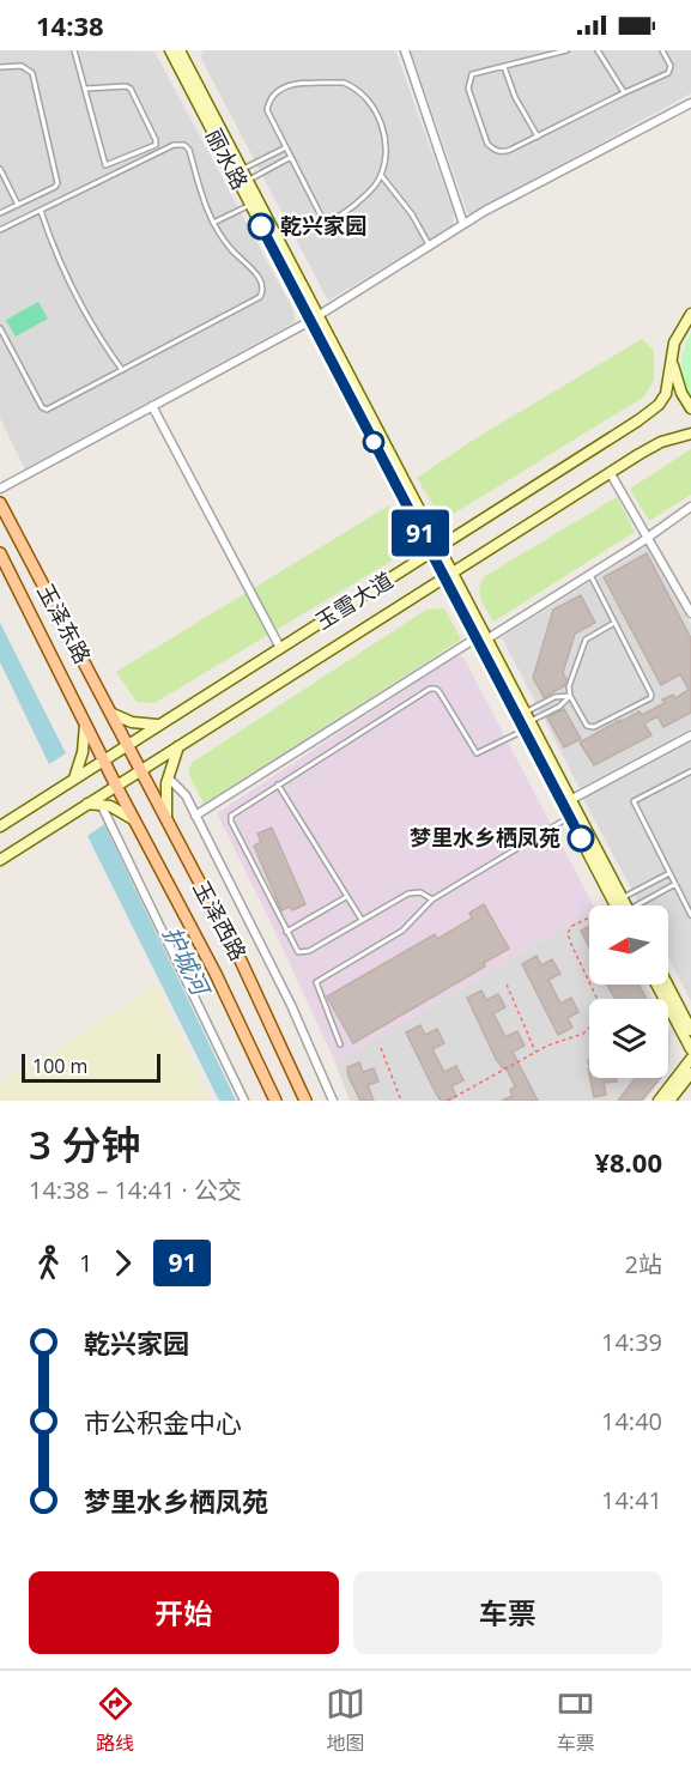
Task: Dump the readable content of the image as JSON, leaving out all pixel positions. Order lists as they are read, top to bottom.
{
  "streets": {
    "main road": [
      "丽水路",
      "玉雪大道",
      "玉泽东路",
      "玉泽西路"
    ]
  },
  "crossings": [
    ["丽水路", "玉雪大道"],
    ["玉雪大道", "玉泽东路"],
    ["玉雪大道", "玉泽西路"],
    ["玉泽东路", "玉泽西路"]
  ],
  "water": ["护城河"],
  "places": ["乾兴家园", "梦里水乡栖凤苑"],
  "lines": ["bus line 91"],
  "scale_bar": "100 m",
  "north": "left",
  "page": {
    "status": "14:38",
    "on_map": "91",
    "scale": "100 m",
    "heading": ["3 分钟", "14:38 – 14:41 · 公交", "¥8.00"],
    "legs": ["1", "91", "2站"],
    "list": [
      {
        "name": "乾兴家园",
        "value": "14:39"
      },
      {
        "name": "市公积金中心",
        "value": "14:40"
      },
      {
        "name": "梦里水乡栖凤苑",
        "value": "14:41"
      }
    ],
    "buttons": ["开始", "车票"],
    "tabs": ["路线", "地图", "车票"]
  }
}
